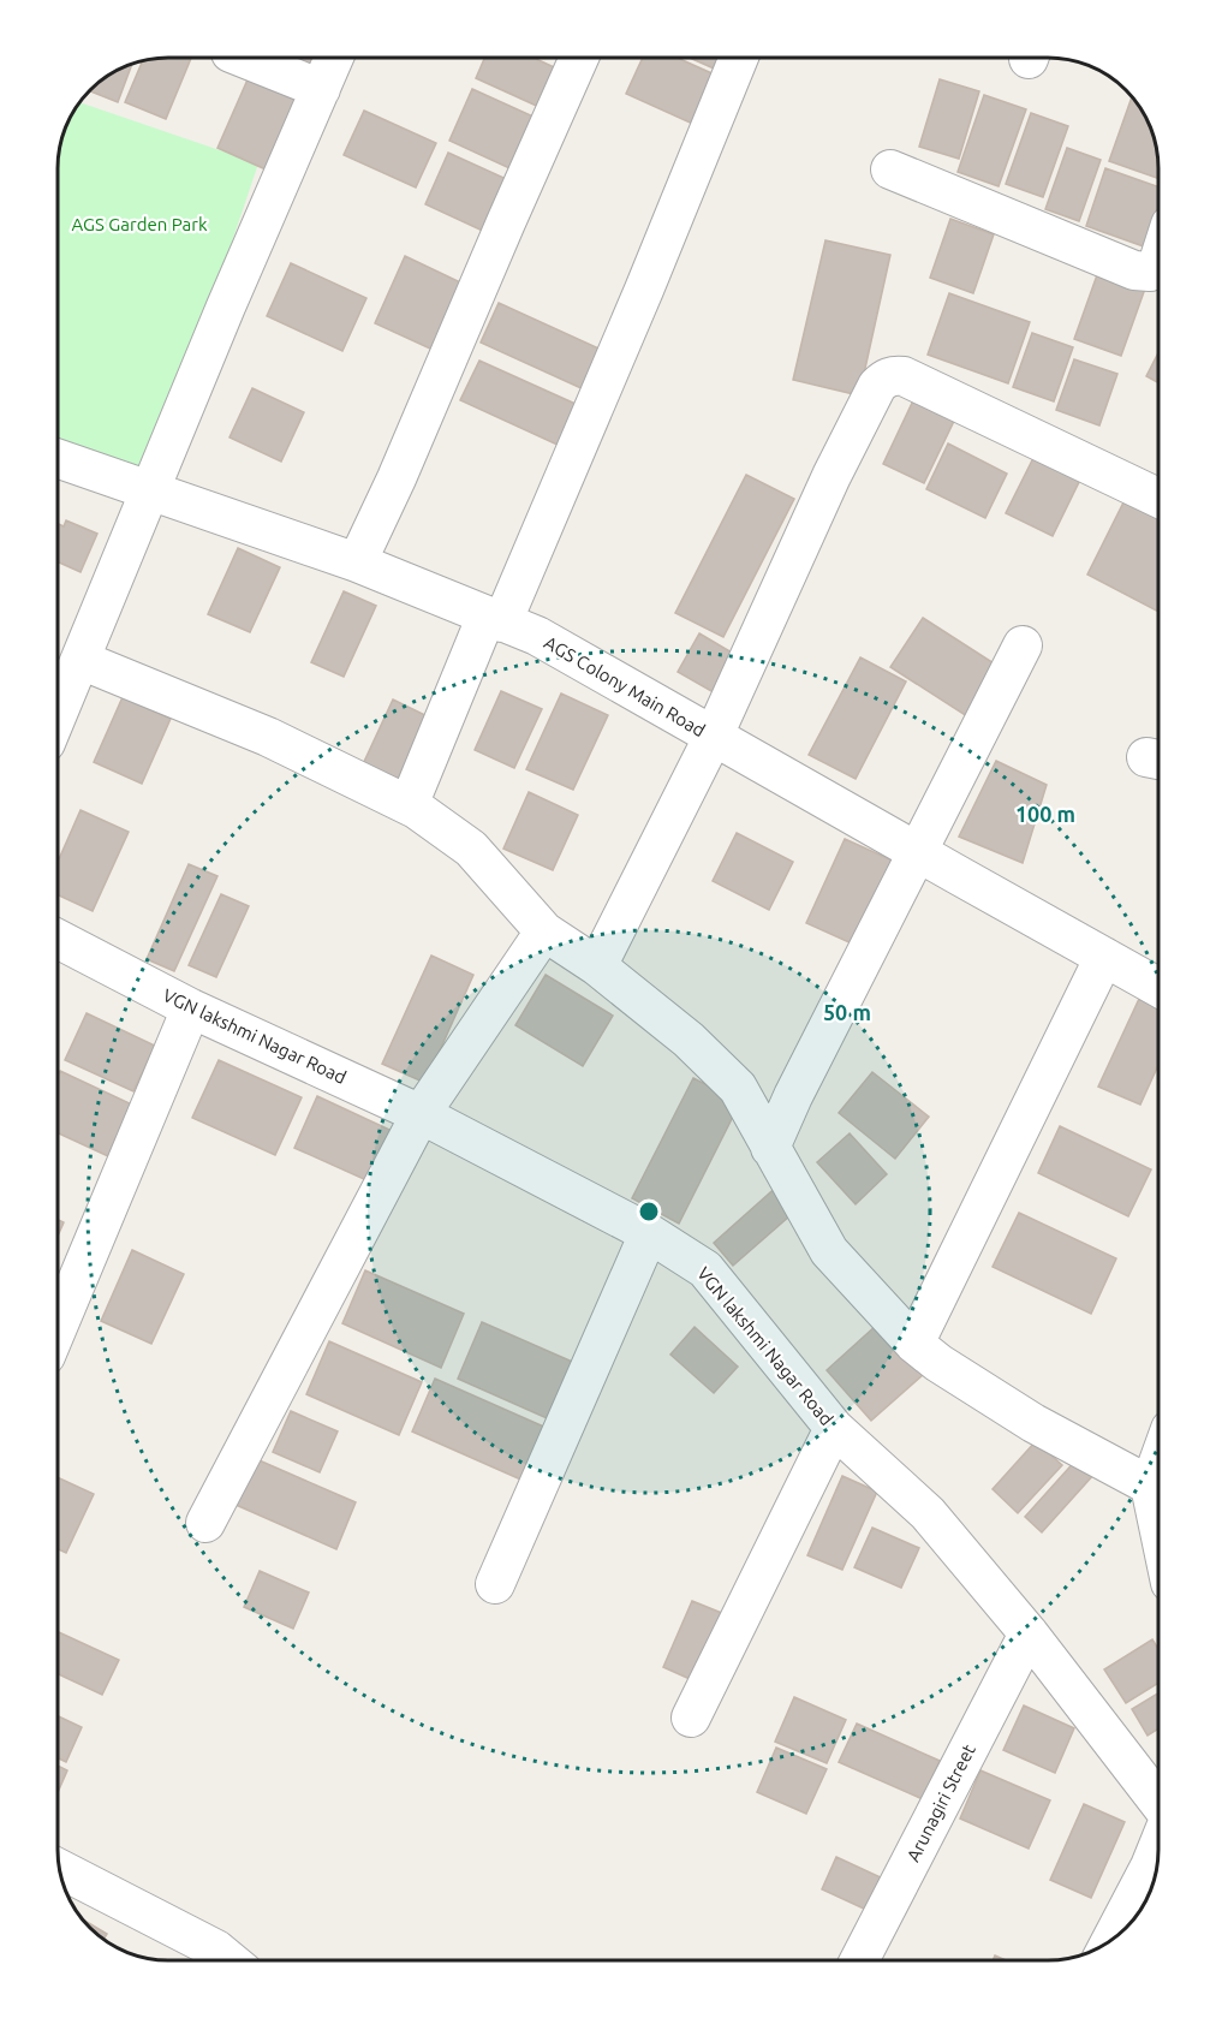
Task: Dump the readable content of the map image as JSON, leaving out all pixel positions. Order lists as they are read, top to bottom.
{
  "streets": {
    "street": ["AGS Colony Main Road", "VGN lakshmi Nagar Road", "Arunagiri Street"]
  },
  "crossings": [
    ["VGN lakshmi Nagar Road", "Arunagiri Street"]
  ],
  "parks": ["AGS Garden Park"],
  "rings": ["100 m", "50 m"]
}
